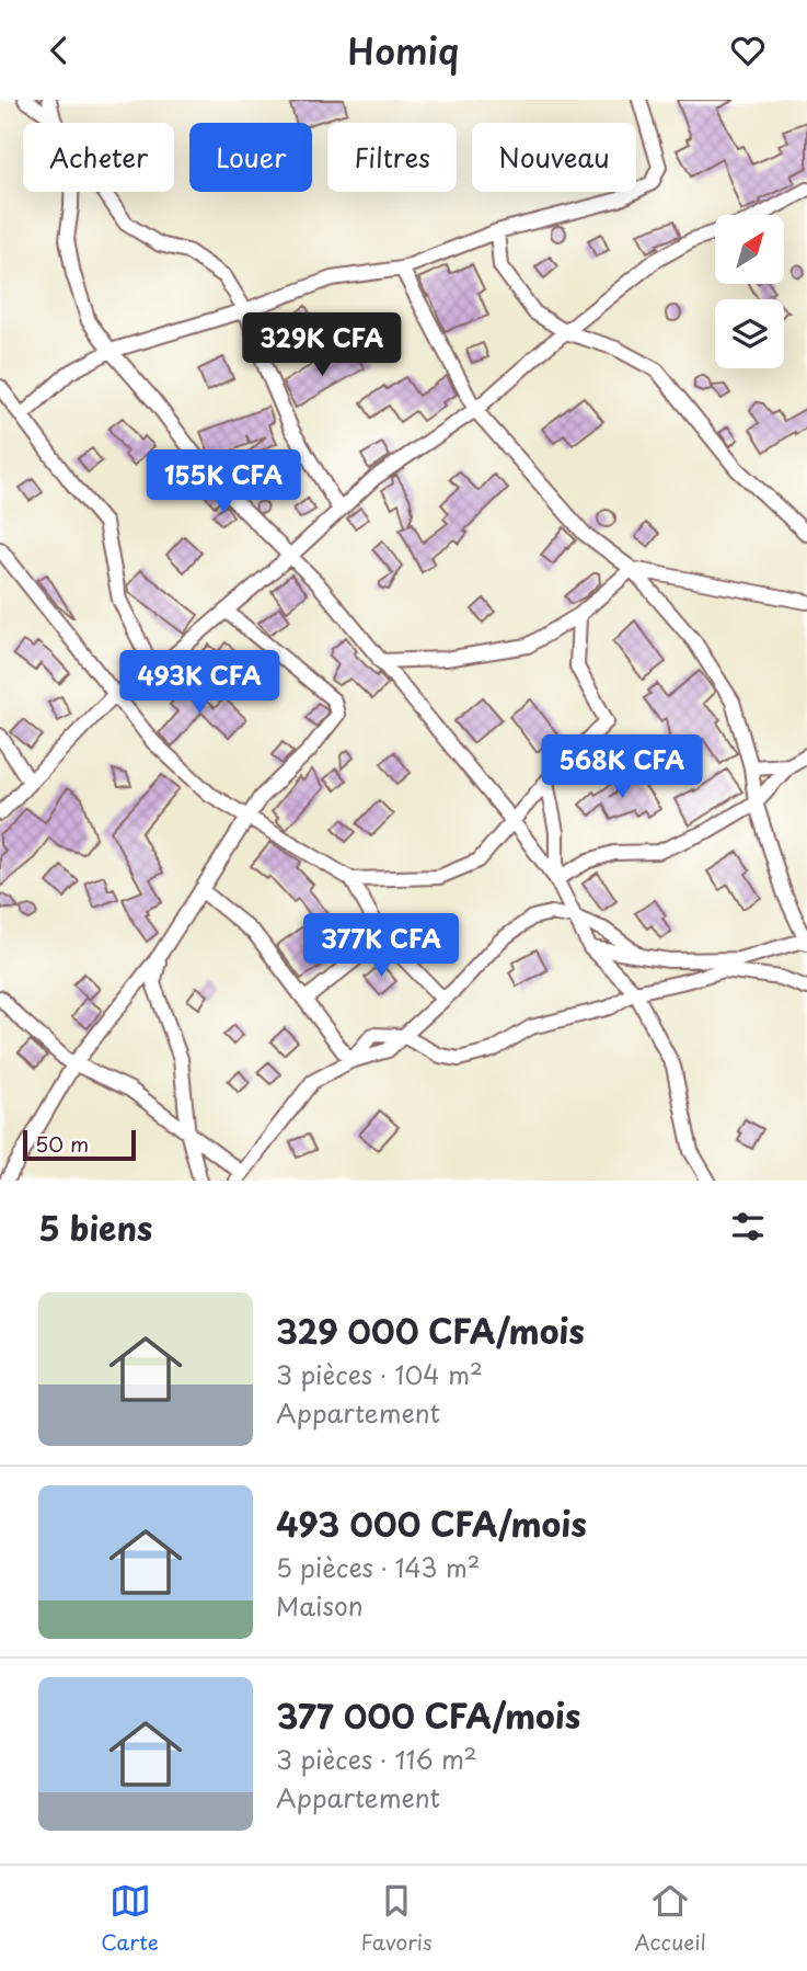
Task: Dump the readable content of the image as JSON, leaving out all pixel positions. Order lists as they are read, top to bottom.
{
  "scale_bar": "50 m",
  "north": "top right",
  "page": {
    "header": "Homiq",
    "chip": [
      "Acheter",
      "Louer",
      "Filtres",
      "Nouveau"
    ],
    "price": [
      "329K CFA",
      "155K CFA",
      "493K CFA",
      "568K CFA",
      "377K CFA"
    ],
    "scale": "50 m",
    "heading": "5 biens",
    "list": [
      {
        "name": "329 000 CFA/mois",
        "note": "3 pièces · 104 m² · Appartement"
      },
      {
        "name": "493 000 CFA/mois",
        "note": "5 pièces · 143 m² · Maison"
      },
      {
        "name": "377 000 CFA/mois",
        "note": "3 pièces · 116 m² · Appartement"
      }
    ],
    "tabs": ["Carte", "Favoris", "Accueil"]
  }
}
